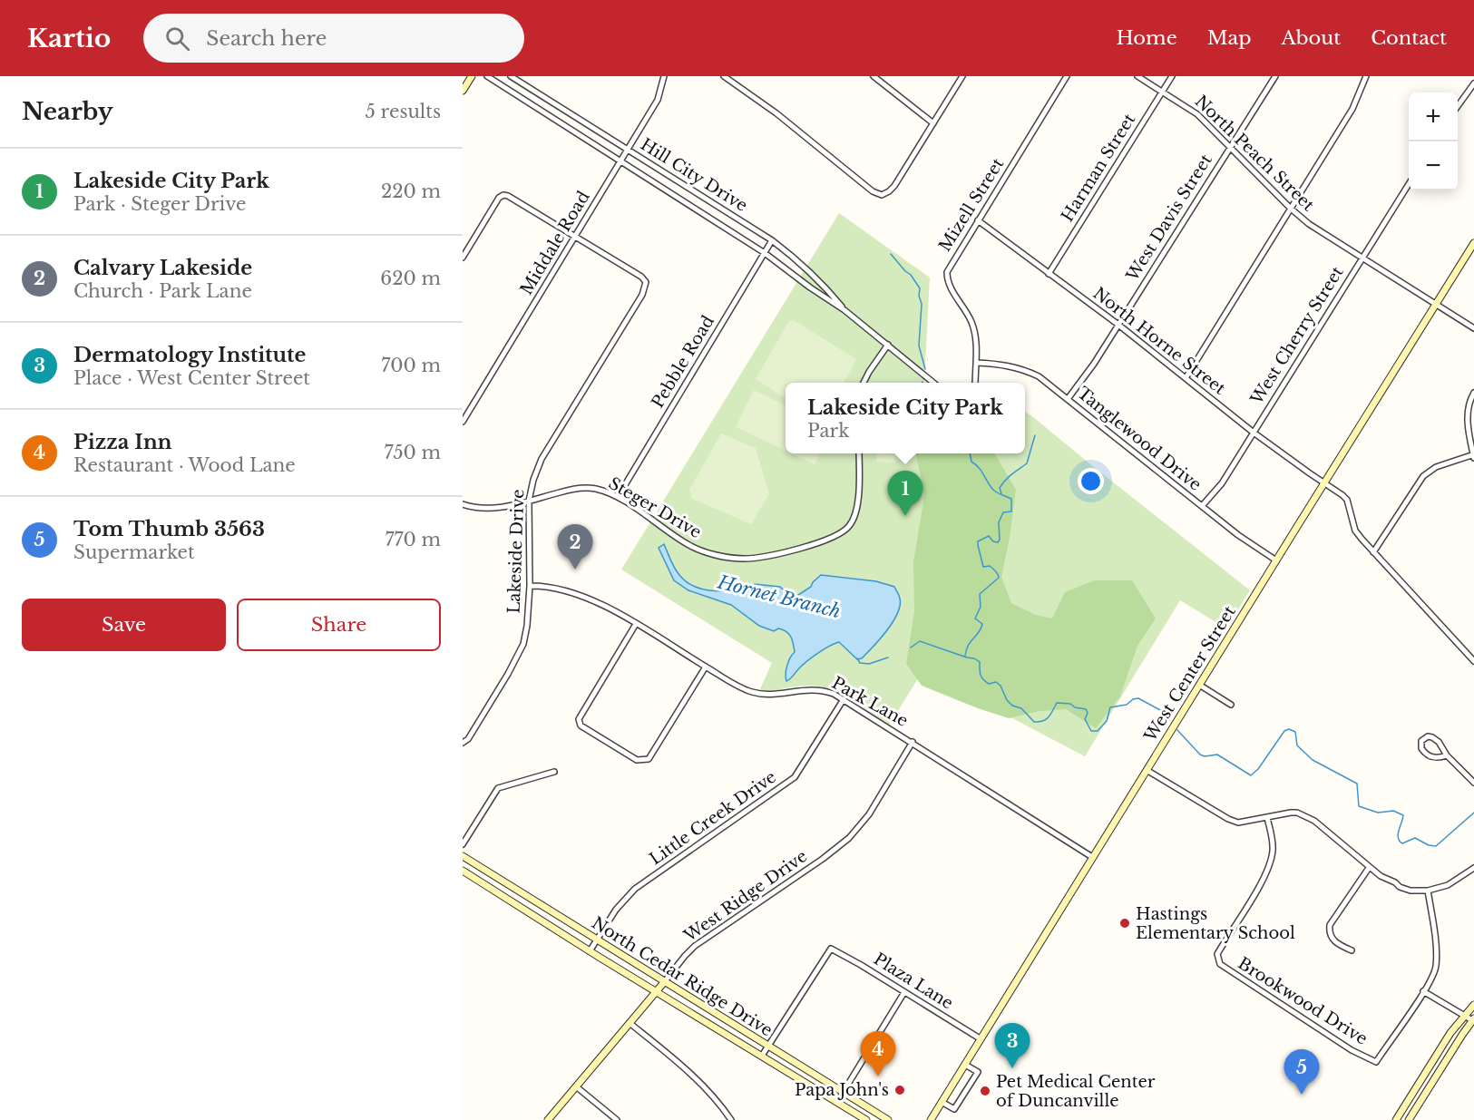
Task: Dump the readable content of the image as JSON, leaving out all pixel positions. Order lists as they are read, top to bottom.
{
  "streets": {
    "main road": ["West Center Street", "West Ridge Drive", "North Cedar Ridge Drive"],
    "street": [
      "North Peach Street",
      "Harman Street",
      "Hill City Drive",
      "Mizell Street",
      "West Davis Street",
      "Middale Road",
      "West Cherry Street",
      "North Horne Street",
      "Pebble Road",
      "Tanglewood Drive",
      "Steger Drive",
      "Lakeside Drive",
      "Park Lane",
      "Little Creek Drive",
      "Plaza Lane",
      "Brookwood Drive"
    ]
  },
  "crossings": [
    ["North Peach Street", "Harman Street"],
    ["North Peach Street", "West Davis Street"],
    ["North Peach Street", "West Cherry Street"],
    ["North Peach Street", "West Center Street"],
    ["Harman Street", "North Horne Street"],
    ["Hill City Drive", "Middale Road"],
    ["Hill City Drive", "Pebble Road"],
    ["Mizell Street", "North Horne Street"],
    ["Mizell Street", "Tanglewood Drive"],
    ["West Davis Street", "North Horne Street"],
    ["West Davis Street", "Tanglewood Drive"],
    ["Middale Road", "Lakeside Drive"],
    ["West Cherry Street", "North Horne Street"],
    ["West Cherry Street", "Tanglewood Drive"],
    ["North Horne Street", "West Center Street"],
    ["Pebble Road", "Steger Drive"],
    ["Tanglewood Drive", "West Center Street"],
    ["Steger Drive", "Lakeside Drive"],
    ["Lakeside Drive", "Park Lane"],
    ["West Center Street", "Park Lane"],
    ["West Center Street", "Plaza Lane"],
    ["Park Lane", "Little Creek Drive"],
    ["Park Lane", "West Ridge Drive"],
    ["Little Creek Drive", "North Cedar Ridge Drive"],
    ["West Ridge Drive", "North Cedar Ridge Drive"],
    ["North Cedar Ridge Drive", "Plaza Lane"]
  ],
  "water": ["Hornet Branch"],
  "places": ["Hastings Elementary School", "Papa John's", "Pet Medical Center of Duncanville"],
  "page": {
    "header": "Kartio",
    "search": "Search here",
    "nav": [
      "Home",
      "Map",
      "About",
      "Contact"
    ],
    "heading": ["Nearby", "5 results"],
    "map_buttons": ["+", "−"],
    "list": [
      {
        "mark": "1",
        "name": "Lakeside City Park",
        "note": "Park · Steger Drive",
        "value": "220 m"
      },
      {
        "mark": "2",
        "name": "Calvary Lakeside",
        "note": "Church · Park Lane",
        "value": "620 m"
      },
      {
        "mark": "3",
        "name": "Dermatology Institute",
        "note": "Place · West Center Street",
        "value": "700 m"
      },
      {
        "mark": "4",
        "name": "Pizza Inn",
        "note": "Restaurant · Wood Lane",
        "value": "750 m"
      },
      {
        "mark": "5",
        "name": "Tom Thumb 3563",
        "note": "Supermarket",
        "value": "770 m"
      }
    ],
    "popup": ["Lakeside City Park", "Park"],
    "pins": [
      "1",
      "2",
      "3",
      "4",
      "5"
    ],
    "buttons": ["Save", "Share"]
  }
}
